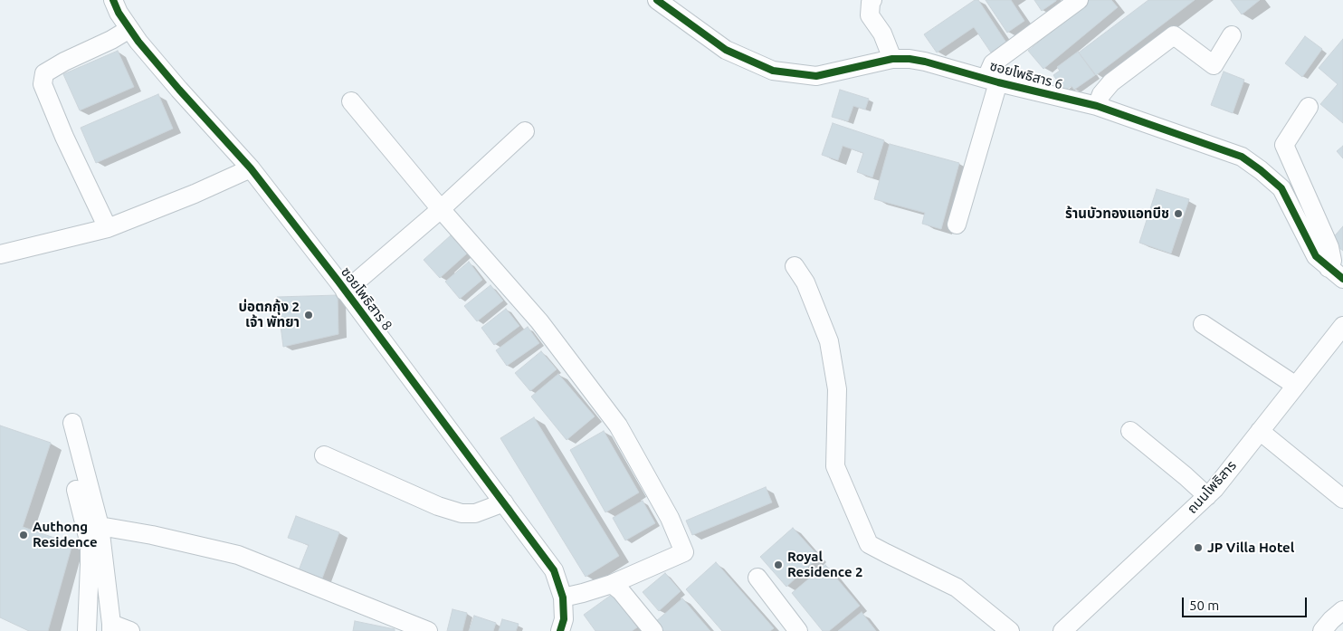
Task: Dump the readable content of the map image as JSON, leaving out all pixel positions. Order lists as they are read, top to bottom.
{
  "streets": {
    "street": ["ซอยโพธิสาร 6", "ซอยโพธิสาร 8", "ถนนโพธิสาร"]
  },
  "places": [
    "ร้านบัวทองแอทบีช",
    "บ่อตกกุ้ง 2 เจ้า พัทยา",
    "Authong Residence",
    "JP Villa Hotel",
    "Royal Residence 2"
  ],
  "scale_bar": "50 m"
}
